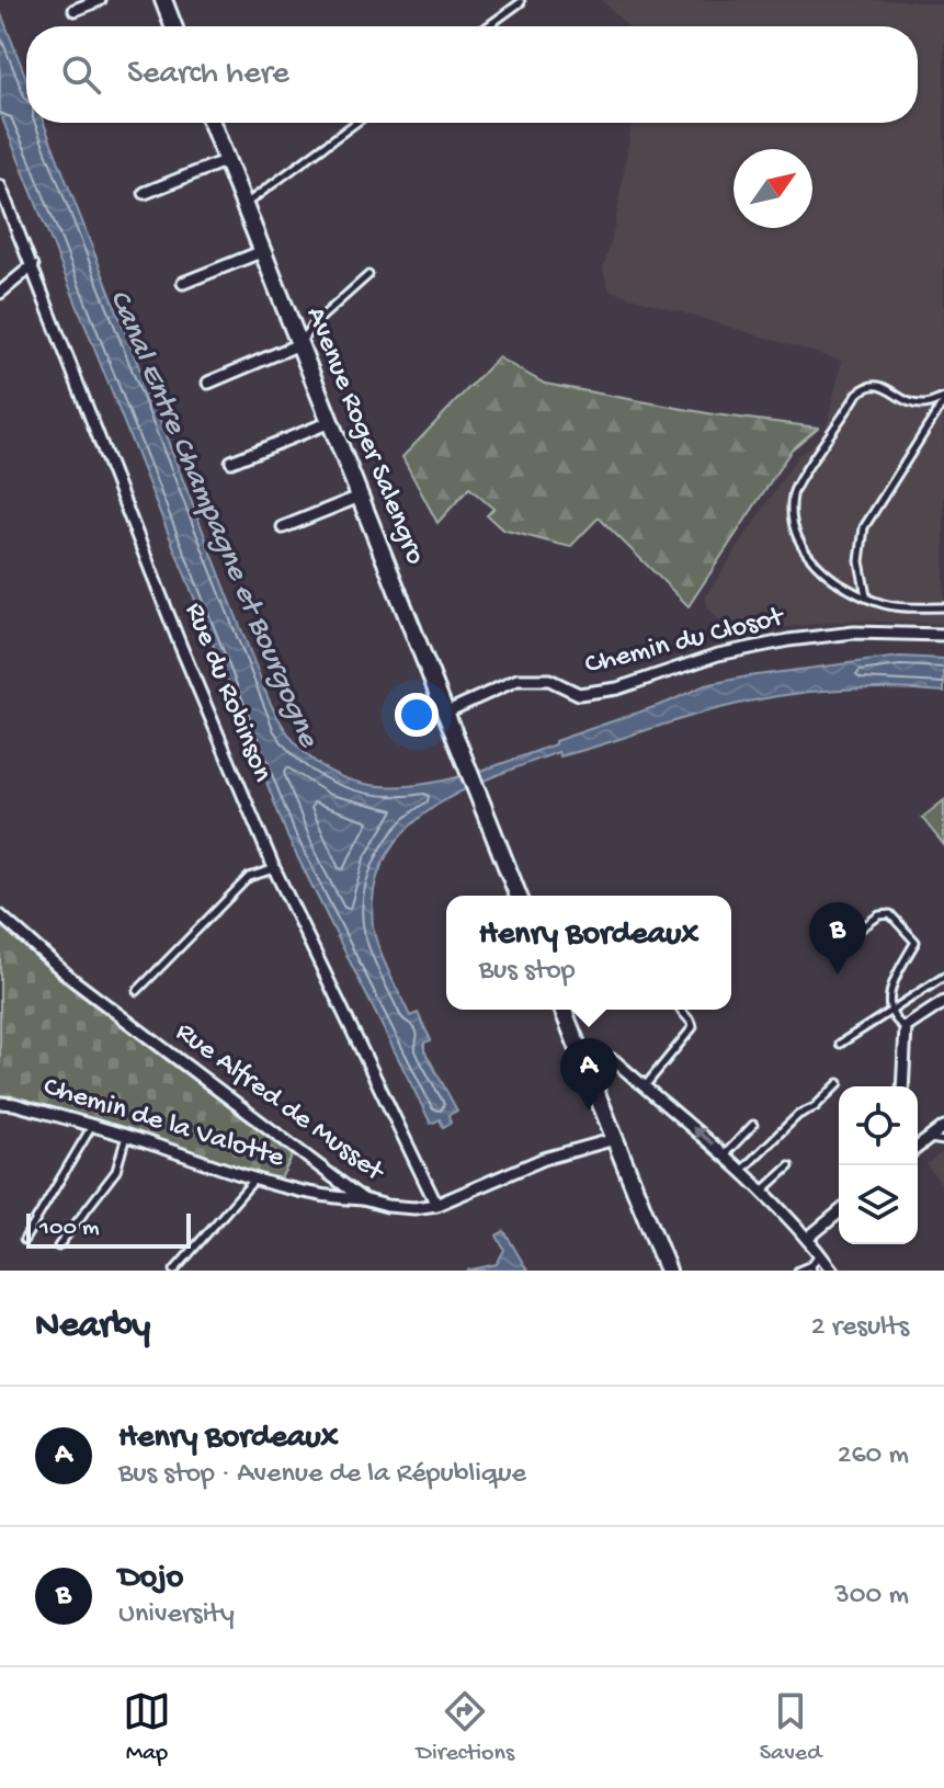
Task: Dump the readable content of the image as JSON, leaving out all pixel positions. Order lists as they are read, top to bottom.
{
  "streets": {
    "main road": ["Avenue Roger Salengro"],
    "street": [
      "Chemin du Closot",
      "Rue du Robinson",
      "Rue Alfred de Musset",
      "Chemin de la Valotte"
    ]
  },
  "crossings": [
    ["Avenue Roger Salengro", "Chemin du Closot"],
    ["Rue du Robinson", "Rue Alfred de Musset"],
    ["Rue Alfred de Musset", "Chemin de la Valotte"]
  ],
  "water": ["Canal Entre Champagne et Bourgogne"],
  "scale_bar": "100 m",
  "north": "top right",
  "page": {
    "search": "Search here",
    "popup": ["Henry Bordeaux", "Bus stop"],
    "pins": ["B", "A"],
    "scale": "100 m",
    "heading": ["Nearby", "2 results"],
    "list": [
      {
        "mark": "A",
        "name": "Henry Bordeaux",
        "note": "Bus stop · Avenue de la République",
        "value": "260 m"
      },
      {
        "mark": "B",
        "name": "Dojo",
        "note": "University",
        "value": "300 m"
      }
    ],
    "nav": ["Map", "Directions", "Saved"]
  }
}
